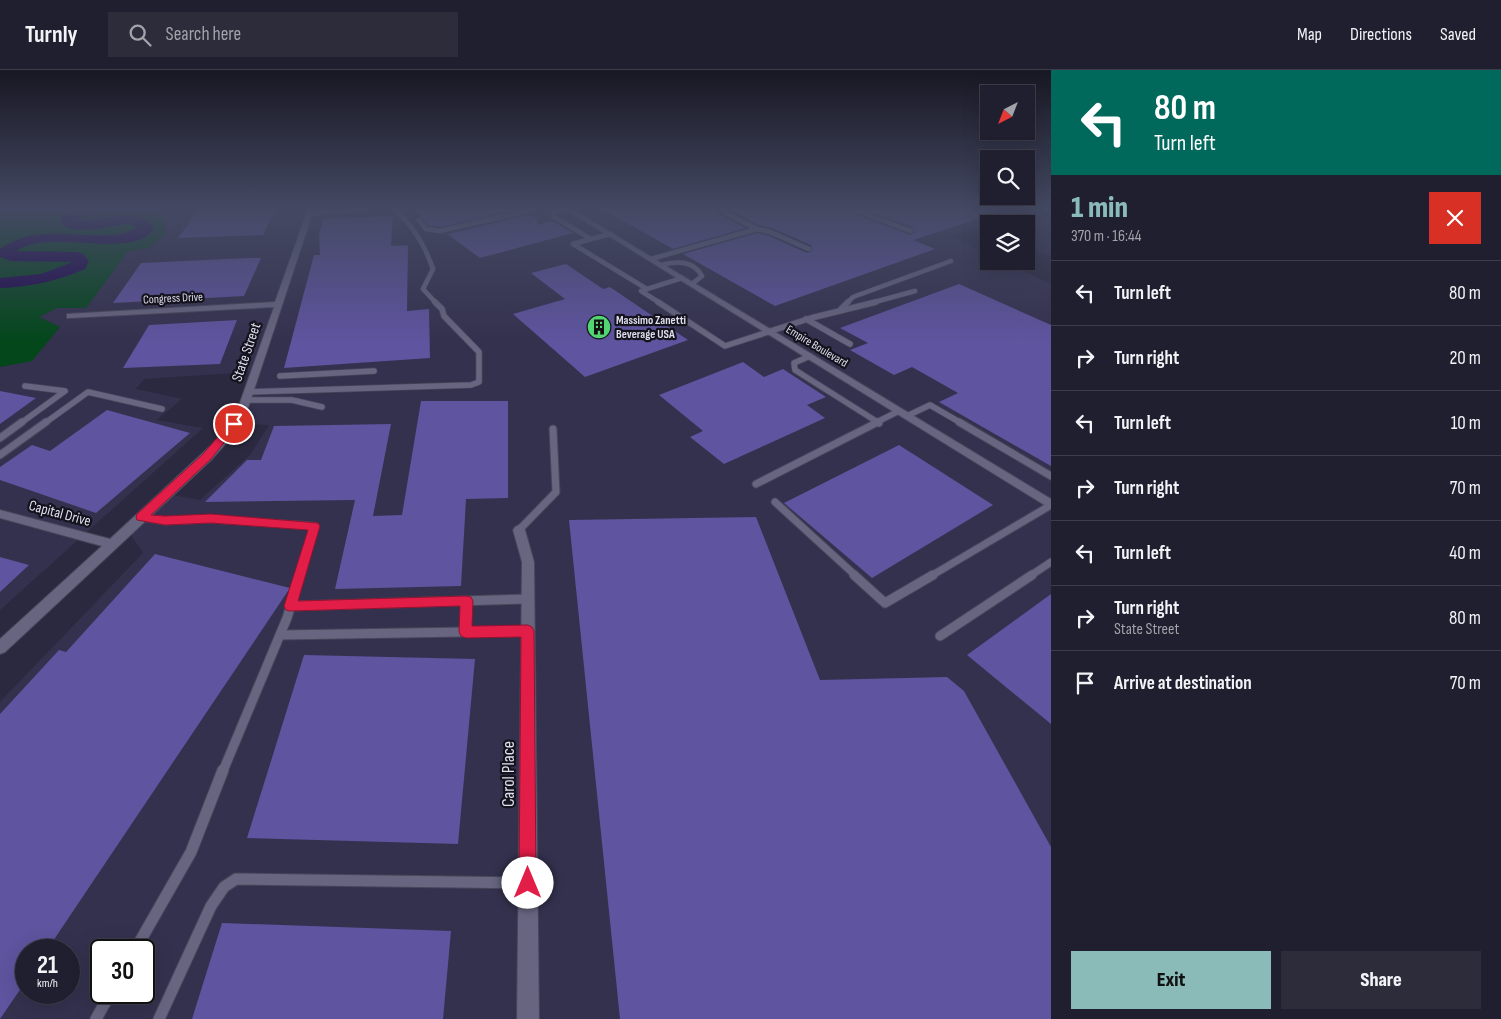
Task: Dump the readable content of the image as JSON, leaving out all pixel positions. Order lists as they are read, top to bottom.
{
  "streets": {
    "street": [
      "Congress Drive",
      "Empire Boulevard",
      "State Street",
      "Capital Drive",
      "Carol Place"
    ]
  },
  "crossings": [
    ["Congress Drive", "State Street"],
    ["State Street", "Capital Drive"]
  ],
  "places": {
    "building": ["Massimo Zanetti Beverage USA"]
  },
  "north": "bottom left",
  "page": {
    "header": "Turnly",
    "search": "Search here",
    "nav": ["Map", "Directions", "Saved"],
    "turn": ["80 m", "Turn left"],
    "heading": ["1 min", "370 m · 16:44"],
    "list": [
      {
        "name": "Turn left",
        "value": "80 m"
      },
      {
        "name": "Turn right",
        "value": "20 m"
      },
      {
        "name": "Turn left",
        "value": "10 m"
      },
      {
        "name": "Turn right",
        "value": "70 m"
      },
      {
        "name": "Turn left",
        "value": "40 m"
      },
      {
        "name": "Turn right",
        "note": "State Street",
        "value": "80 m"
      },
      {
        "name": "Arrive at destination",
        "value": "70 m"
      }
    ],
    "speed": "21 km/h",
    "limit": "30",
    "buttons": ["Exit", "Share"]
  }
}
